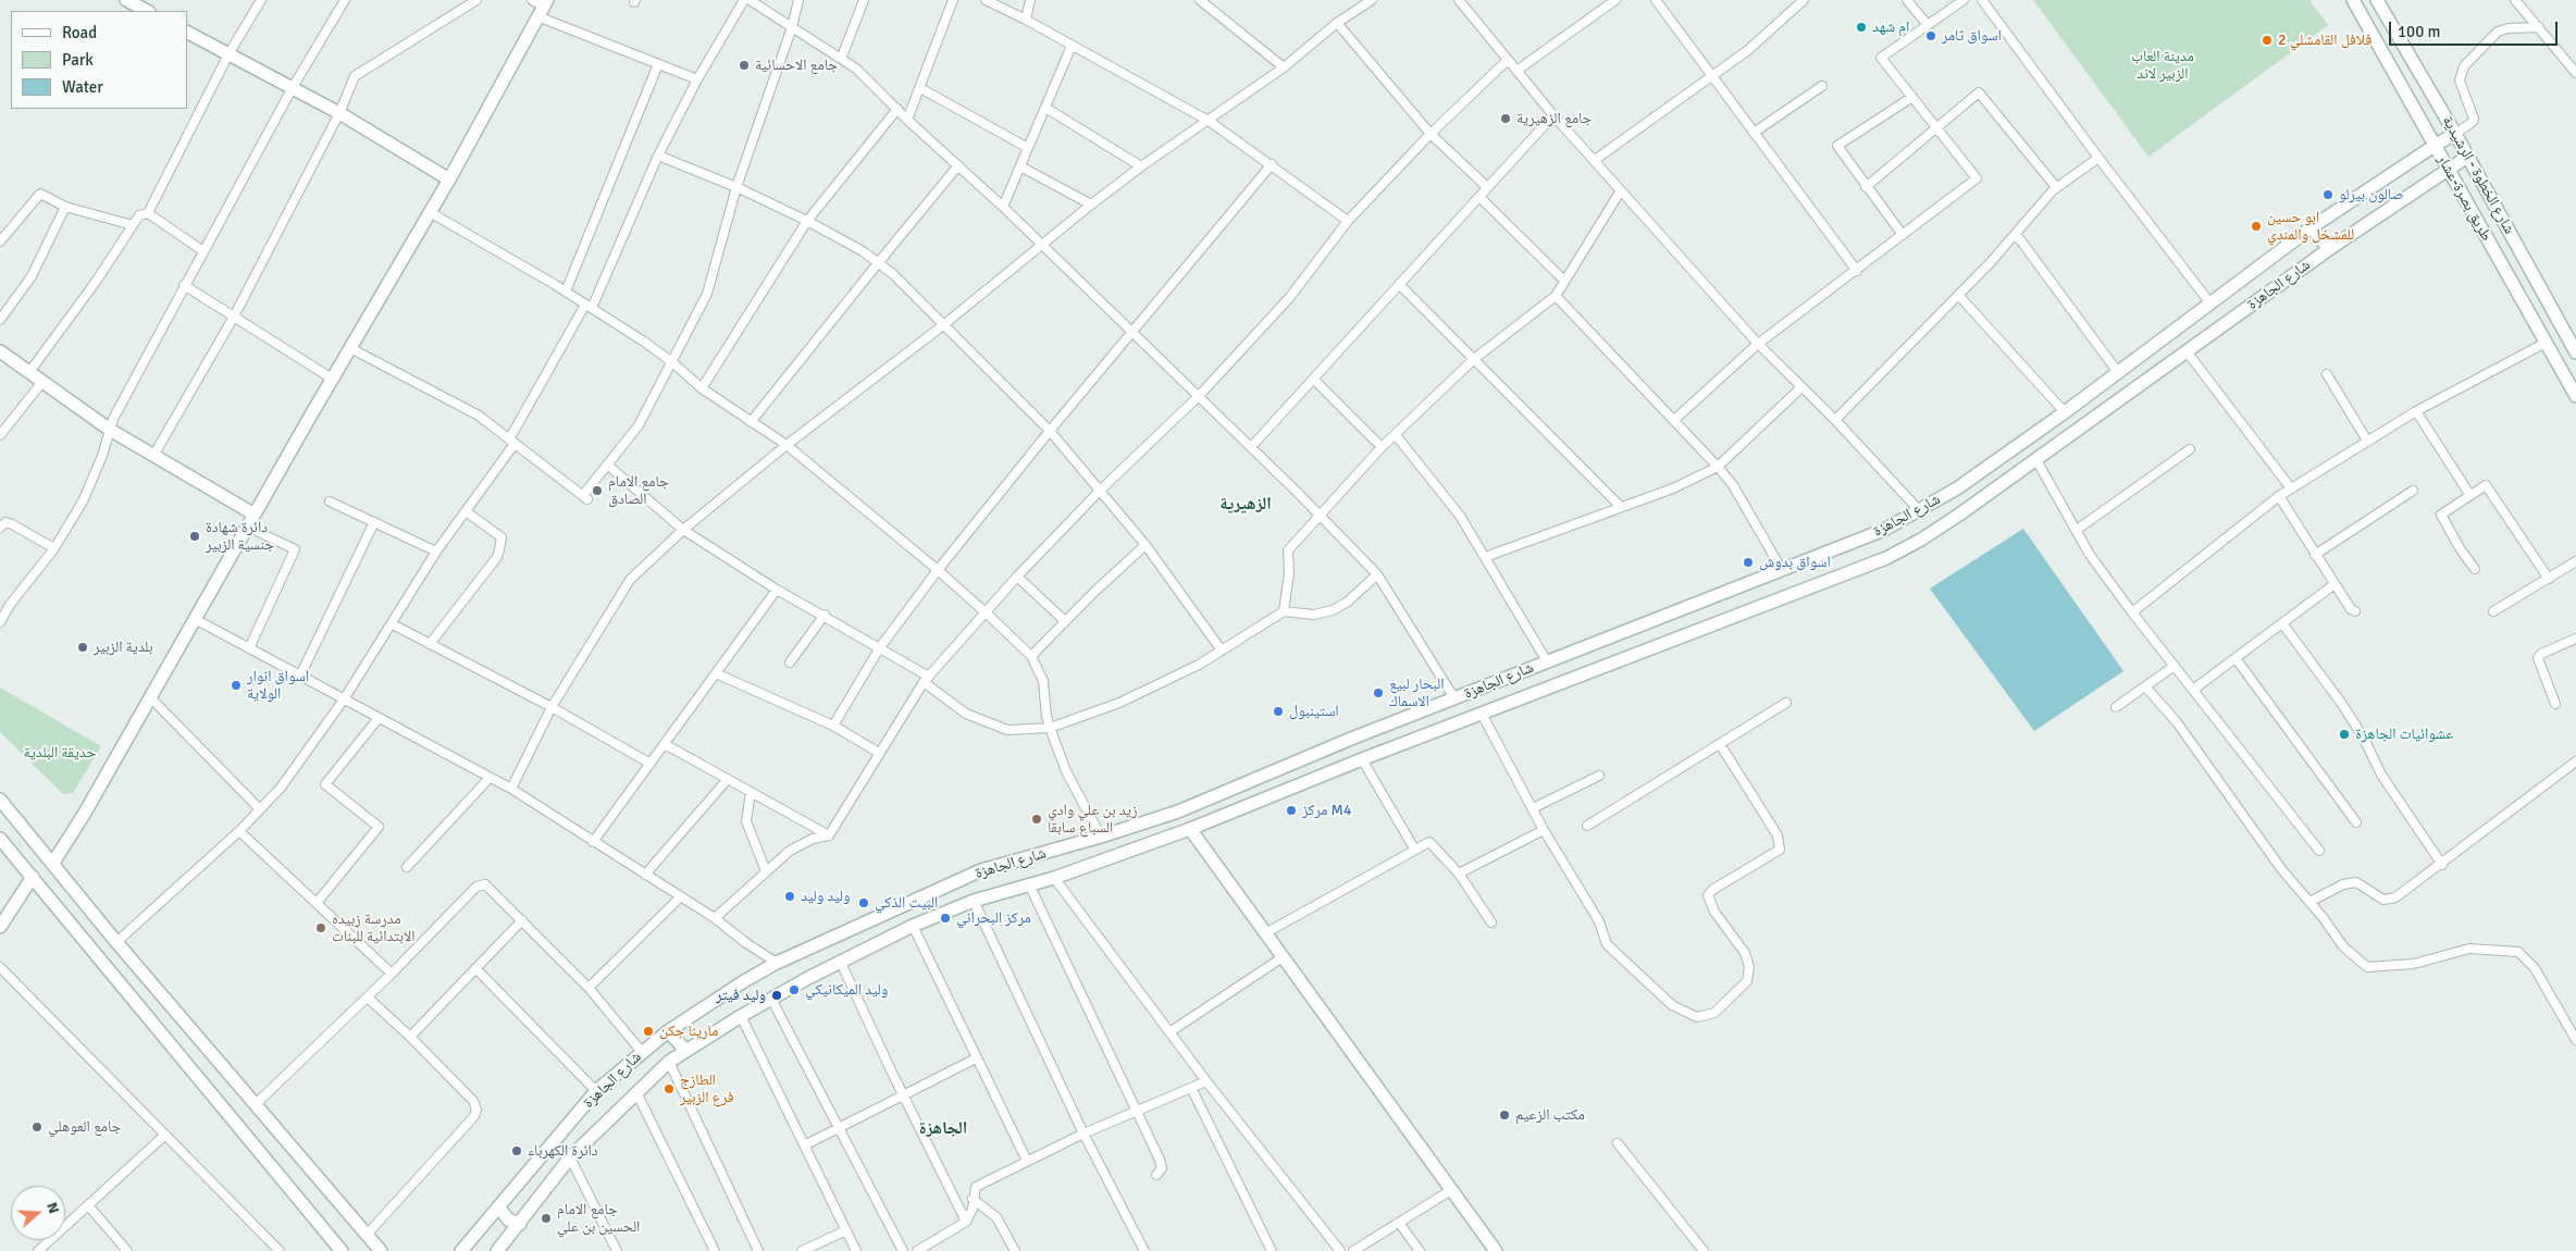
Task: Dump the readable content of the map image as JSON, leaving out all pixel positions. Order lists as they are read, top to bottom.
{
  "streets": {
    "street": ["شارع الخطوة - الرشيدية", "طريق بصرة-عشار", "شارع الجاهزة"]
  },
  "crossings": [
    ["شارع الخطوة - الرشيدية", "شارع الجاهزة"],
    ["طريق بصرة-عشار", "شارع الجاهزة"]
  ],
  "districts": ["الزهيرية", "الجاهزة"],
  "parks": ["مدينة العاب الزبير لاند", "حديقة البلدية"],
  "places": [
    "ام شهد",
    "اسواق ثامر",
    "فلافل القامشلي 2",
    "جامع الاحسائية",
    "جامع الزهيرية",
    "صالون بيرلو",
    "ابو حسين للمشخل والمندي",
    "جامع الامام الصادق",
    "دائرة شهادة جنسية الزبير",
    "اسواق بدوش",
    "بلدية الزبير",
    "اسواق انوار الولاية",
    "البحار لبيع الاسماك",
    "استينبول",
    "عشوائيات الجاهزة",
    "مركز M4",
    "زيد بن علي وادي السباع سابقا",
    "وليد وليد",
    "البيت الذكي",
    "مركز البحراني",
    "مدرسة زبيده الابتدائية للبنات",
    "وليد الميكانيكي",
    "وليد فيتر",
    "مارينا جكن",
    "الطازج فرع الزبير",
    "مكتب الزعيم",
    "جامع العوهلي",
    "دائرة الكهرباء",
    "جامع الامام الحسين بن علي"
  ],
  "legend": ["Road", "Park", "Water"],
  "scale_bar": "100 m",
  "north": "right"
}
